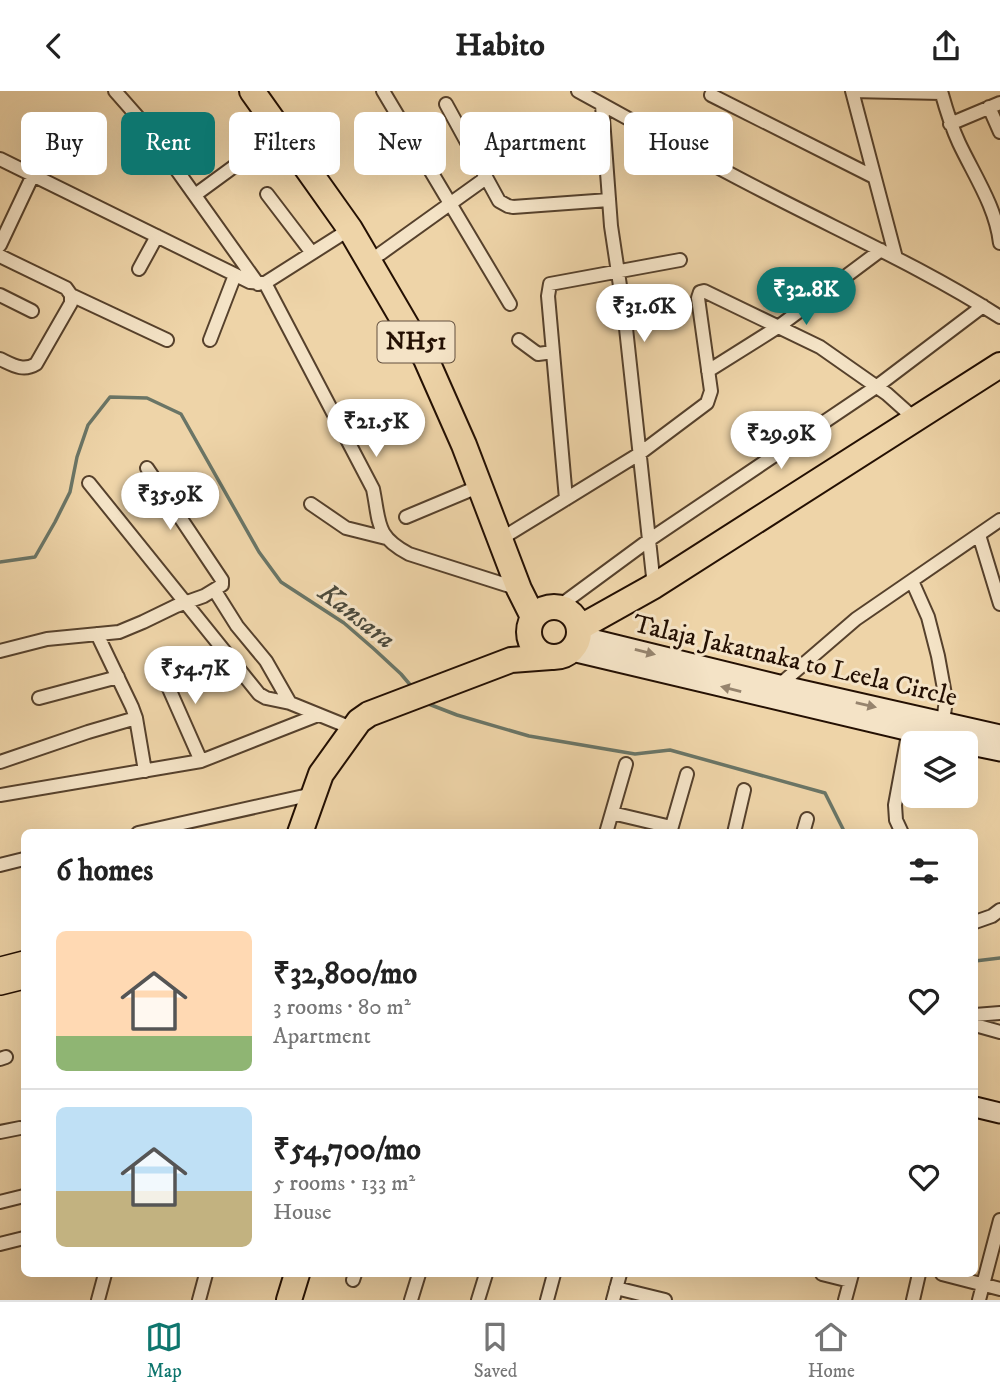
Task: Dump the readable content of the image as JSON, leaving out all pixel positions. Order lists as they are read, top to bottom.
{
  "streets": {
    "highway": ["NH51"],
    "main road": ["Talaja Jakatnaka to Leela Circle"]
  },
  "crossings": [
    ["NH51", "Talaja Jakatnaka to Leela Circle"]
  ],
  "water": ["Kansara"],
  "page": {
    "header": "Habito",
    "chip": [
      "Buy",
      "Rent",
      "Filters",
      "New",
      "Apartment",
      "House"
    ],
    "price": [
      "₹32.8K",
      "₹31.6K",
      "₹21.5K",
      "₹29.9K",
      "₹35.9K",
      "₹54.7K"
    ],
    "heading": "6 homes",
    "list": [
      {
        "name": "₹32,800/mo",
        "note": "3 rooms · 80 m² · Apartment"
      },
      {
        "name": "₹54,700/mo",
        "note": "5 rooms · 133 m² · House"
      }
    ],
    "tabs": ["Map", "Saved", "Home"]
  }
}
